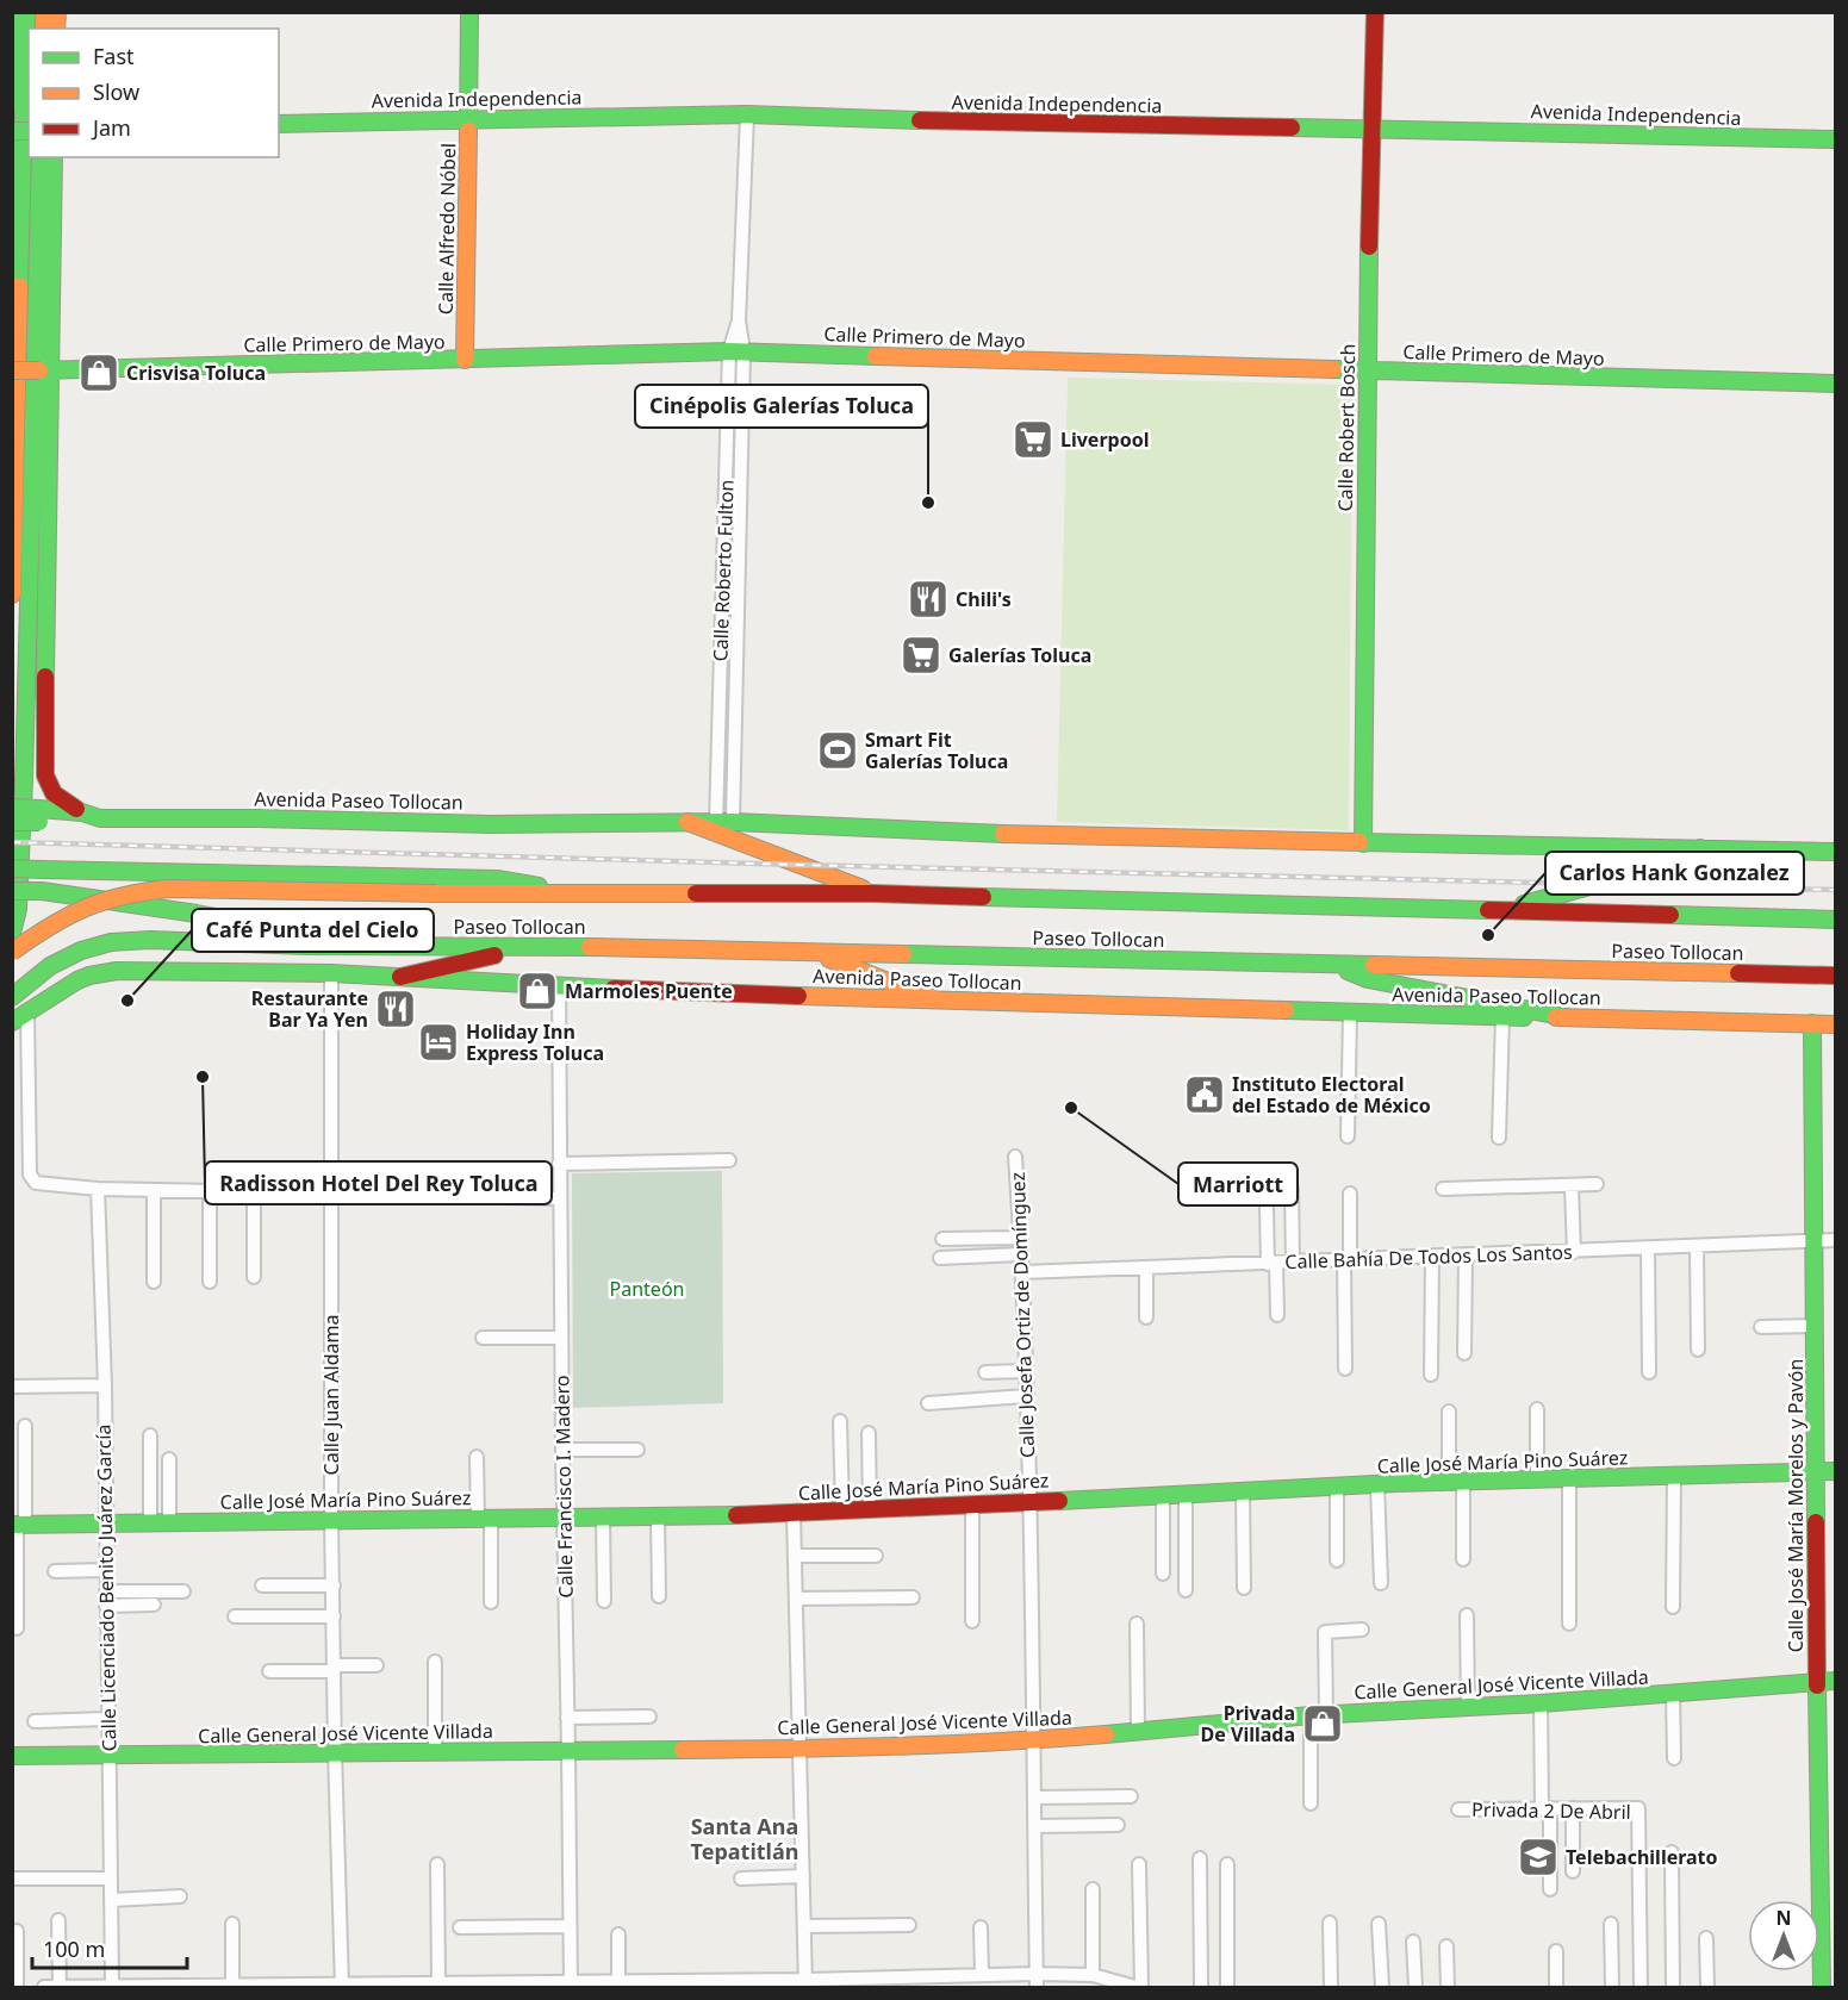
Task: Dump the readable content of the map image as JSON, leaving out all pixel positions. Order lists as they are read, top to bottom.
{
  "streets": {
    "main road": [
      "Avenida Independencia",
      "Calle Alfredo Nóbel",
      "Calle Primero de Mayo",
      "Calle Robert Bosch",
      "Avenida Paseo Tollocan",
      "Paseo Tollocan",
      "Calle José María Pino Suárez",
      "Calle José María Morelos y Pavón",
      "Calle General José Vicente Villada"
    ],
    "street": [
      "Calle Roberto Fulton",
      "Calle Bahía De Todos Los Santos",
      "Calle Josefa Ortiz de Domínguez",
      "Calle Juan Aldama",
      "Calle Francisco I. Madero",
      "Calle Licenciado Benito Juárez García",
      "Privada 2 De Abril"
    ]
  },
  "crossings": [
    ["Avenida Independencia", "Calle Alfredo Nóbel"],
    ["Avenida Independencia", "Calle Robert Bosch"],
    ["Avenida Independencia", "Calle Roberto Fulton"],
    ["Calle Alfredo Nóbel", "Calle Primero de Mayo"],
    ["Calle Primero de Mayo", "Calle Robert Bosch"],
    ["Calle Primero de Mayo", "Calle Roberto Fulton"],
    ["Calle Robert Bosch", "Avenida Paseo Tollocan"],
    ["Calle Roberto Fulton", "Avenida Paseo Tollocan"],
    ["Avenida Paseo Tollocan", "Calle Juan Aldama"],
    ["Avenida Paseo Tollocan", "Calle Francisco I. Madero"],
    ["Avenida Paseo Tollocan", "Calle José María Morelos y Pavón"],
    ["Calle Bahía De Todos Los Santos", "Calle Josefa Ortiz de Domínguez"],
    ["Calle Bahía De Todos Los Santos", "Calle José María Morelos y Pavón"],
    ["Calle Josefa Ortiz de Domínguez", "Calle José María Pino Suárez"],
    ["Calle Josefa Ortiz de Domínguez", "Calle General José Vicente Villada"],
    ["Calle Juan Aldama", "Calle José María Pino Suárez"],
    ["Calle Juan Aldama", "Calle General José Vicente Villada"],
    ["Calle José María Pino Suárez", "Calle Francisco I. Madero"],
    ["Calle José María Pino Suárez", "Calle José María Morelos y Pavón"],
    ["Calle José María Pino Suárez", "Calle Licenciado Benito Juárez García"],
    ["Calle Francisco I. Madero", "Calle General José Vicente Villada"],
    ["Calle José María Morelos y Pavón", "Calle General José Vicente Villada"],
    ["Calle Licenciado Benito Juárez García", "Calle General José Vicente Villada"]
  ],
  "districts": ["Santa Ana Tepatitlán"],
  "parks": ["Panteón"],
  "places": {
    "shop": ["Crisvisa Toluca", "Marmoles Puente", "Privada De Villada"],
    "supermarket": ["Liverpool", "Galerías Toluca"],
    "other": [
      "Cinépolis Galerías Toluca",
      "Carlos Hank Gonzalez",
      "Café Punta del Cielo",
      "Radisson Hotel Del Rey Toluca",
      "Marriott"
    ],
    "restaurant": ["Chili's", "Restaurante Bar Ya Yen"],
    "sports": ["Smart Fit Galerías Toluca"],
    "hotel": ["Holiday Inn Express Toluca"],
    "public building": ["Instituto Electoral del Estado de México"],
    "school or university": ["Telebachillerato"]
  },
  "legend": ["Fast", "Slow", "Jam"],
  "scale_bar": "100 m",
  "north": "top"
}
